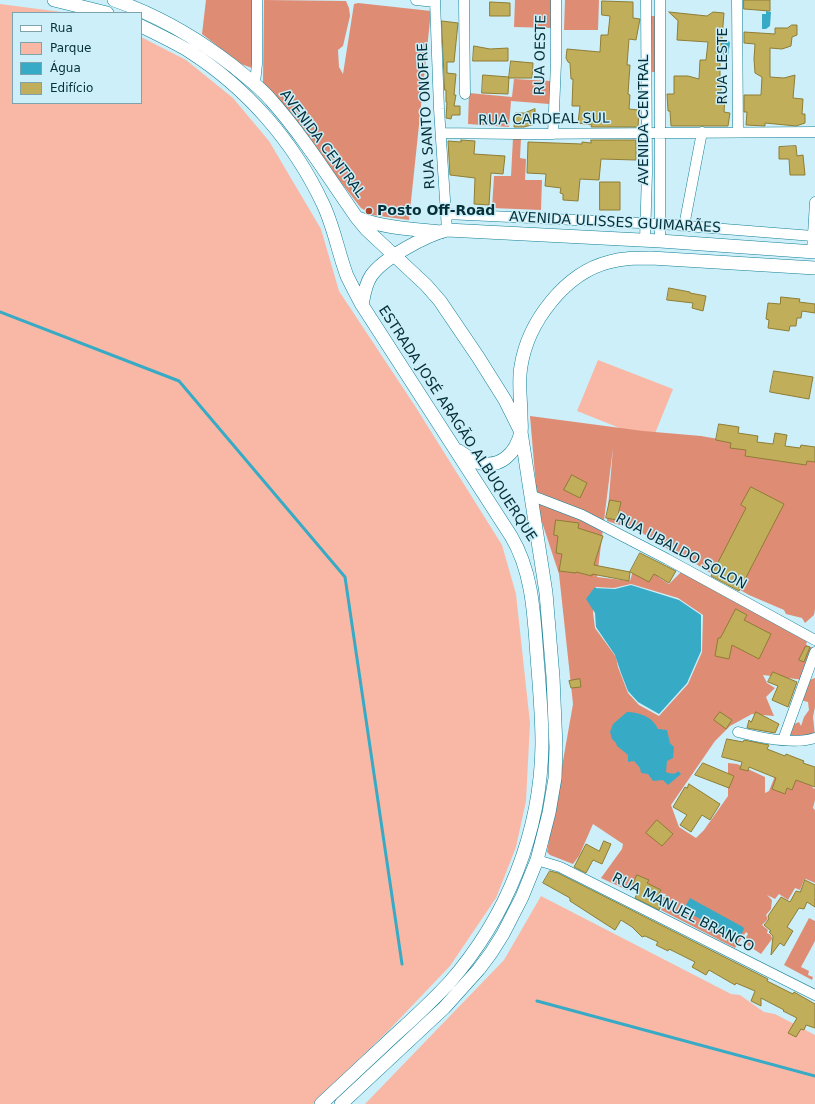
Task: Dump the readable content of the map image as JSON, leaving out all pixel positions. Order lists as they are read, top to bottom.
{
  "streets": {
    "main road": ["AVENIDA CENTRAL", "AVENIDA ULISSES GUIMARÃES", "ESTRADA JOSÉ ARAGÃO ALBUQUERQUE"],
    "street": [
      "RUA OESTE",
      "RUA LESTE",
      "RUA SANTO ONOFRE",
      "RUA CARDEAL SUL",
      "RUA UBALDO SOLON",
      "RUA MANUEL BRANCO"
    ]
  },
  "crossings": [
    ["RUA OESTE", "RUA CARDEAL SUL"],
    ["RUA LESTE", "RUA CARDEAL SUL"],
    ["RUA SANTO ONOFRE", "RUA CARDEAL SUL"],
    ["RUA SANTO ONOFRE", "AVENIDA ULISSES GUIMARÃES"],
    ["RUA CARDEAL SUL", "AVENIDA CENTRAL"],
    ["AVENIDA CENTRAL", "AVENIDA ULISSES GUIMARÃES"],
    ["AVENIDA CENTRAL", "ESTRADA JOSÉ ARAGÃO ALBUQUERQUE"],
    ["AVENIDA ULISSES GUIMARÃES", "ESTRADA JOSÉ ARAGÃO ALBUQUERQUE"],
    ["ESTRADA JOSÉ ARAGÃO ALBUQUERQUE", "RUA UBALDO SOLON"],
    ["ESTRADA JOSÉ ARAGÃO ALBUQUERQUE", "RUA MANUEL BRANCO"]
  ],
  "places": ["Posto Off-Road"],
  "legend": [
    "Rua",
    "Parque",
    "Água",
    "Edifício"
  ]
}
